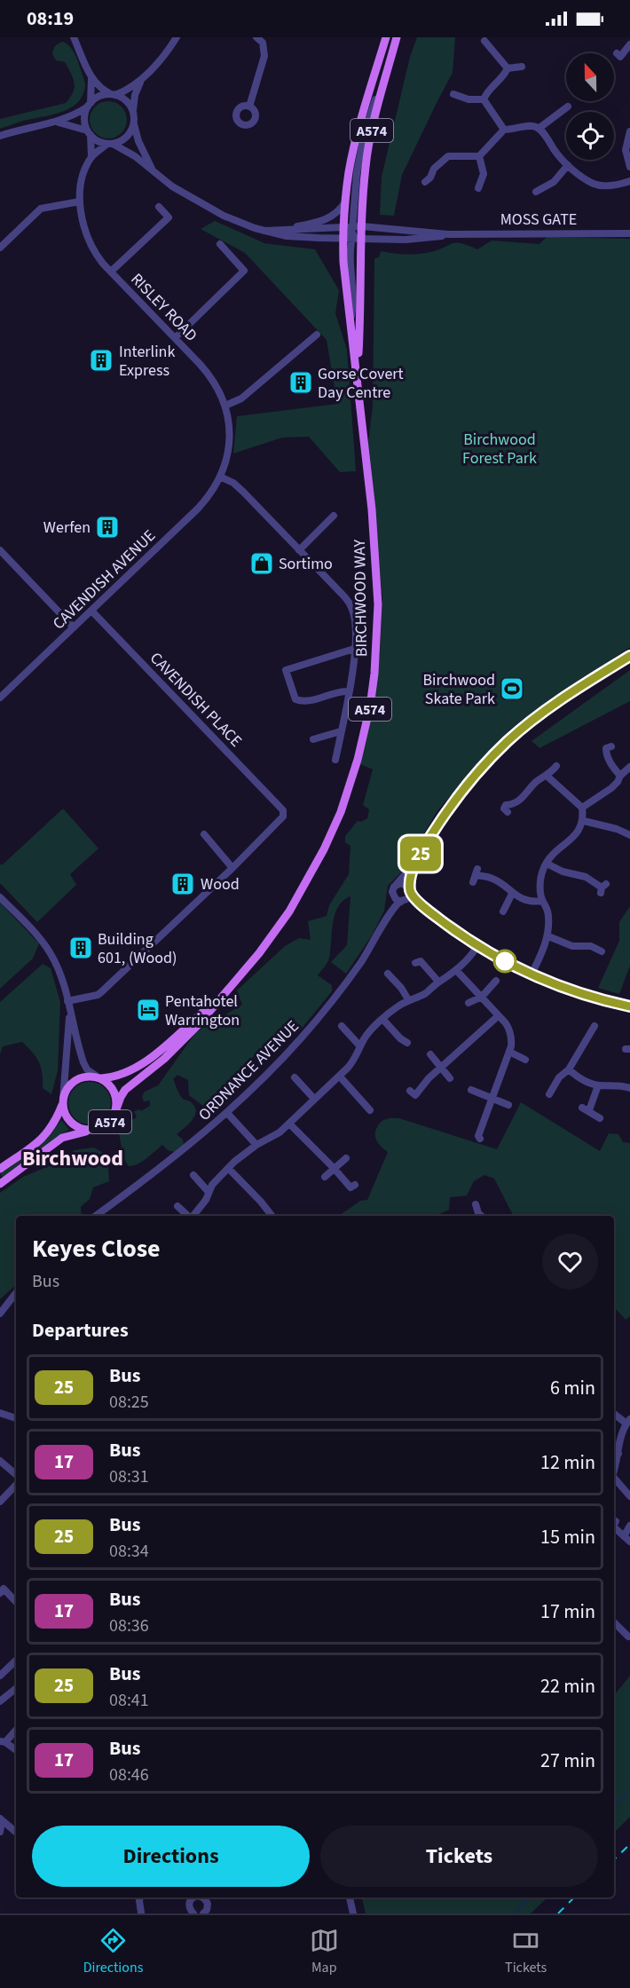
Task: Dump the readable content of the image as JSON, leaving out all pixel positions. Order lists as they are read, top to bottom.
{
  "streets": {
    "main road": ["A574", "BIRCHWOOD WAY"],
    "street": [
      "MOSS GATE",
      "RISLEY ROAD",
      "CAVENDISH AVENUE",
      "CAVENDISH PLACE",
      "ORDNANCE AVENUE"
    ]
  },
  "crossings": [
    ["A574", "BIRCHWOOD WAY"],
    ["MOSS GATE", "RISLEY ROAD"],
    ["MOSS GATE", "BIRCHWOOD WAY"],
    ["RISLEY ROAD", "CAVENDISH AVENUE"],
    ["CAVENDISH AVENUE", "CAVENDISH PLACE"]
  ],
  "districts": ["Birchwood"],
  "parks": ["Birchwood Forest Park"],
  "places": {
    "building": [
      "Interlink Express",
      "Gorse Covert Day Centre",
      "Werfen",
      "Wood",
      "Building 601, (Wood)"
    ],
    "shop": ["Sortimo"],
    "sports": ["Birchwood Skate Park"],
    "hotel": ["Pentahotel Warrington"]
  },
  "lines": ["bus line 25"],
  "north": "top",
  "page": {
    "status": "08:19",
    "on_map": "25",
    "heading": [
      ["Keyes Close", "Bus"],
      "Departures"
    ],
    "list": [
      {
        "mark": "25",
        "name": "Bus",
        "note": "08:25",
        "value": "6 min"
      },
      {
        "mark": "17",
        "name": "Bus",
        "note": "08:31",
        "value": "12 min"
      },
      {
        "mark": "25",
        "name": "Bus",
        "note": "08:34",
        "value": "15 min"
      },
      {
        "mark": "17",
        "name": "Bus",
        "note": "08:36",
        "value": "17 min"
      },
      {
        "mark": "25",
        "name": "Bus",
        "note": "08:41",
        "value": "22 min"
      },
      {
        "mark": "17",
        "name": "Bus",
        "note": "08:46",
        "value": "27 min"
      }
    ],
    "buttons": ["Directions", "Tickets"],
    "tabs": ["Directions", "Map", "Tickets"]
  }
}
